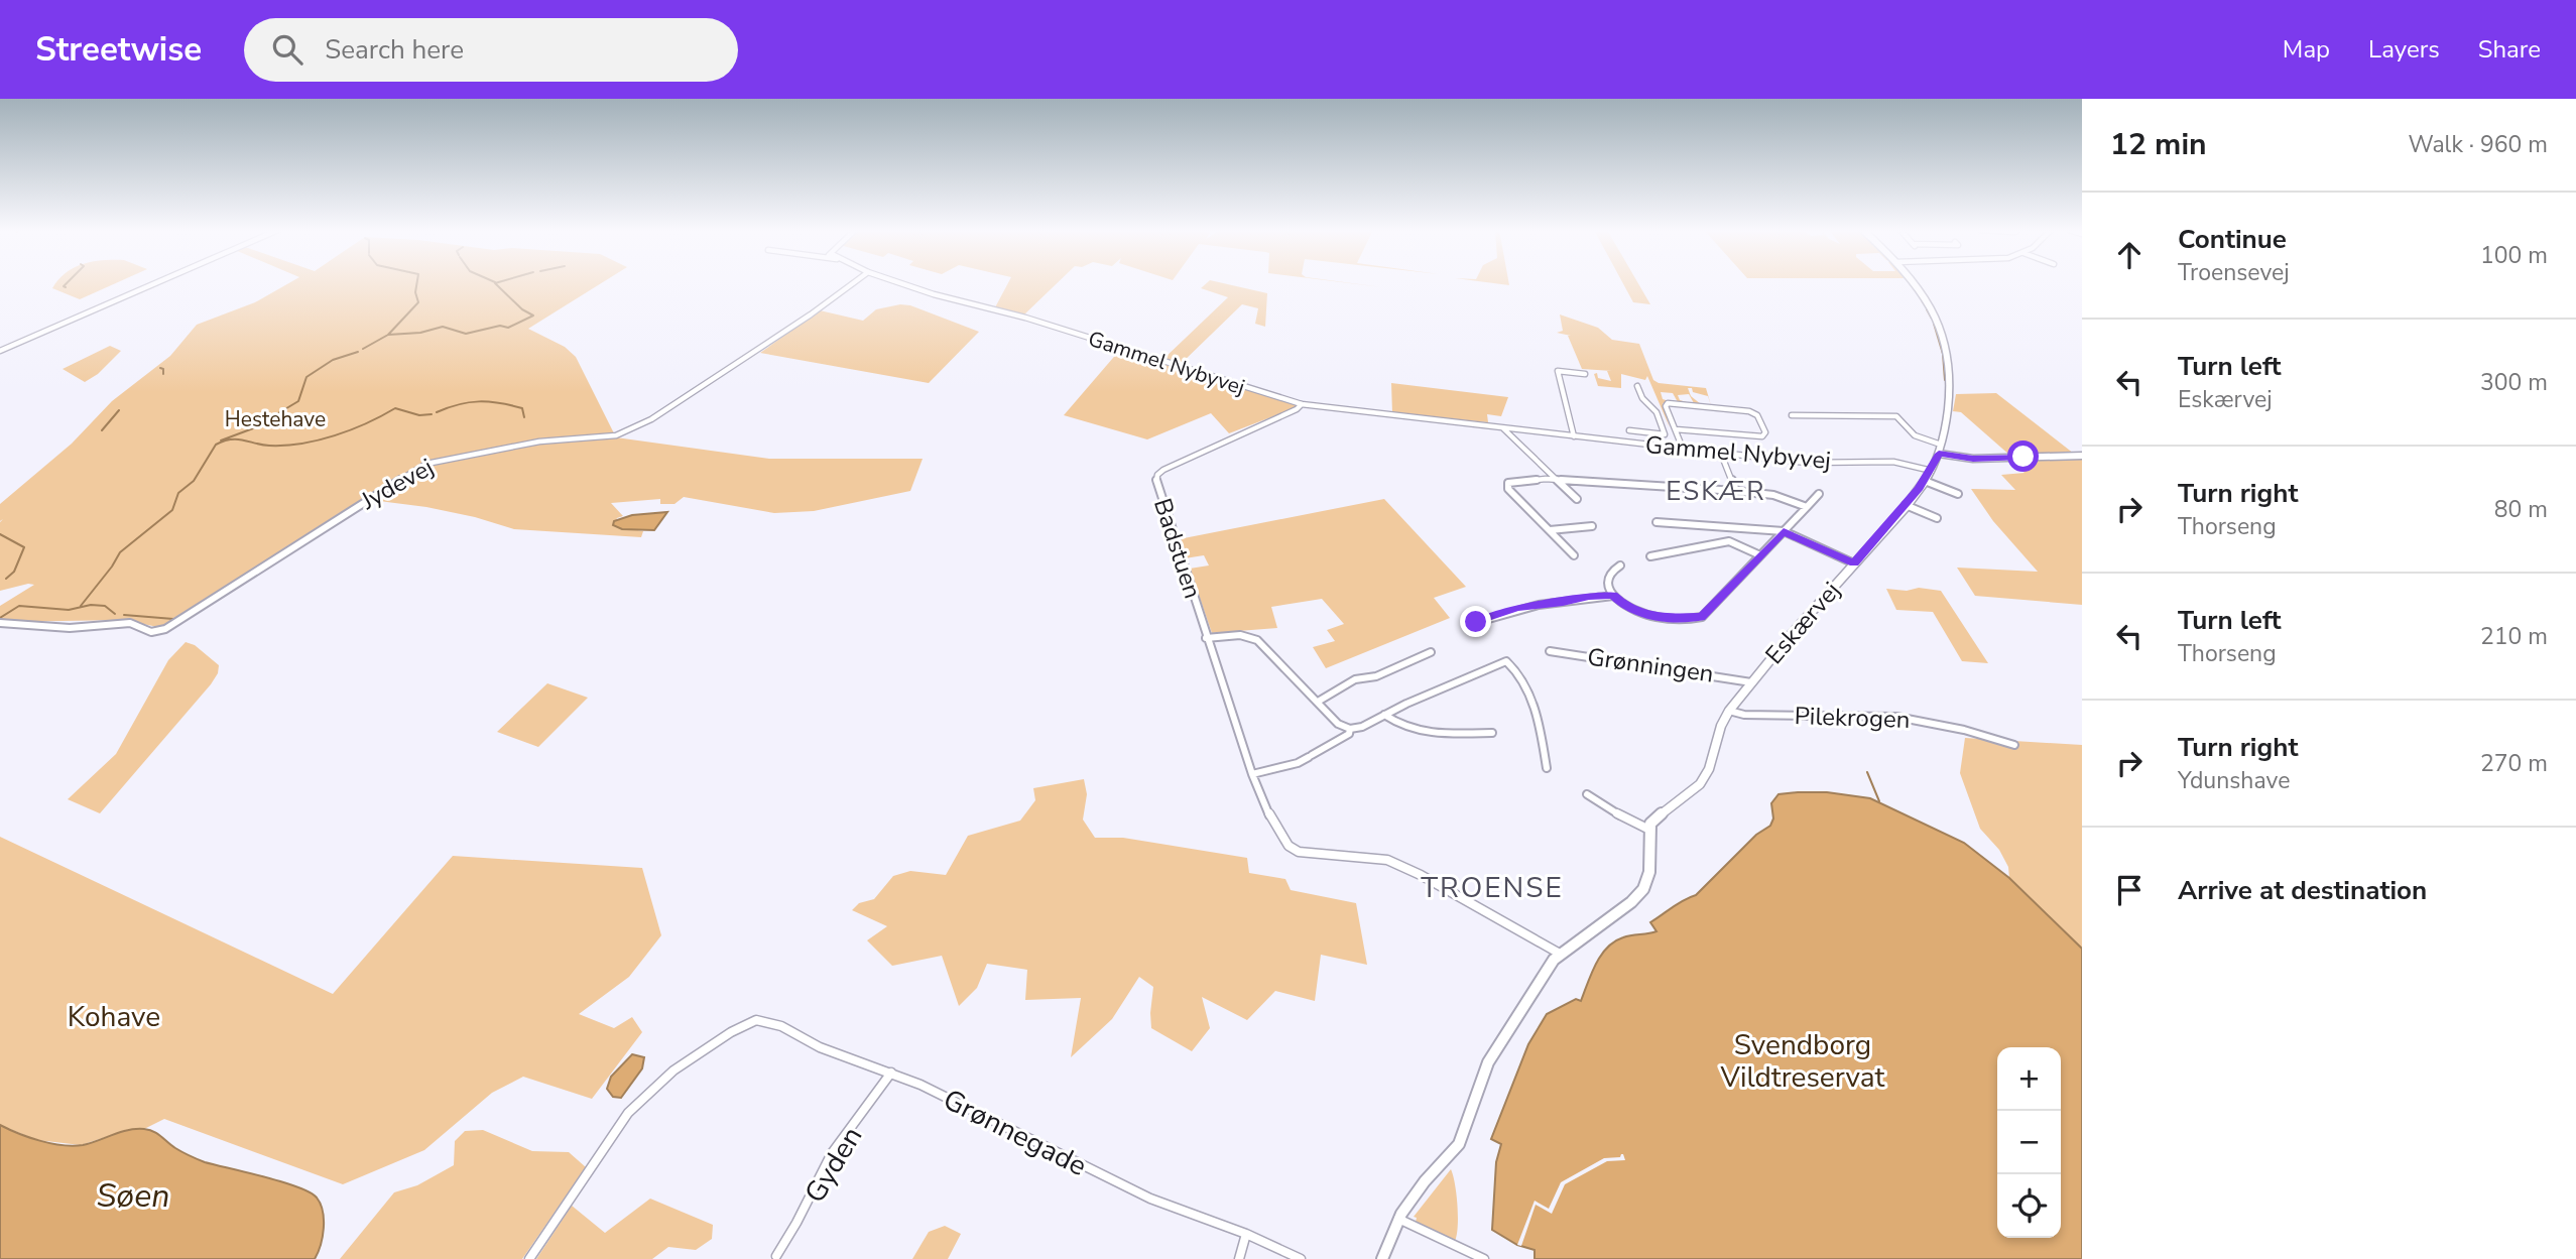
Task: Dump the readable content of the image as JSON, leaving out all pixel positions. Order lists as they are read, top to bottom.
{
  "streets": {
    "street": [
      "Gammel Nybyvej",
      "Jydevej",
      "Badstuen",
      "Eskærvej",
      "Grønningen",
      "Pilekrogen",
      "Grønnegade",
      "Gyden"
    ]
  },
  "crossings": [
    ["Gammel Nybyvej", "Badstuen"],
    ["Gammel Nybyvej", "Eskærvej"],
    ["Eskærvej", "Grønningen"],
    ["Eskærvej", "Pilekrogen"],
    ["Grønnegade", "Gyden"]
  ],
  "districts": ["ESKÆR", "TROENSE"],
  "water": ["Søen"],
  "parks": ["Hestehave", "Kohave", "Svendborg Vildtreservat"],
  "page": {
    "header": "Streetwise",
    "search": "Search here",
    "nav": ["Map", "Layers", "Share"],
    "heading": ["12 min", "Walk · 960 m"],
    "list": [
      ["Continue", "Troensevej", "100 m"],
      ["Turn left", "Eskærvej", "300 m"],
      ["Turn right", "Thorseng", "80 m"],
      ["Turn left", "Thorseng", "210 m"],
      ["Turn right", "Ydunshave", "270 m"],
      "Arrive at destination"
    ],
    "map_buttons": ["+", "−"]
  }
}
